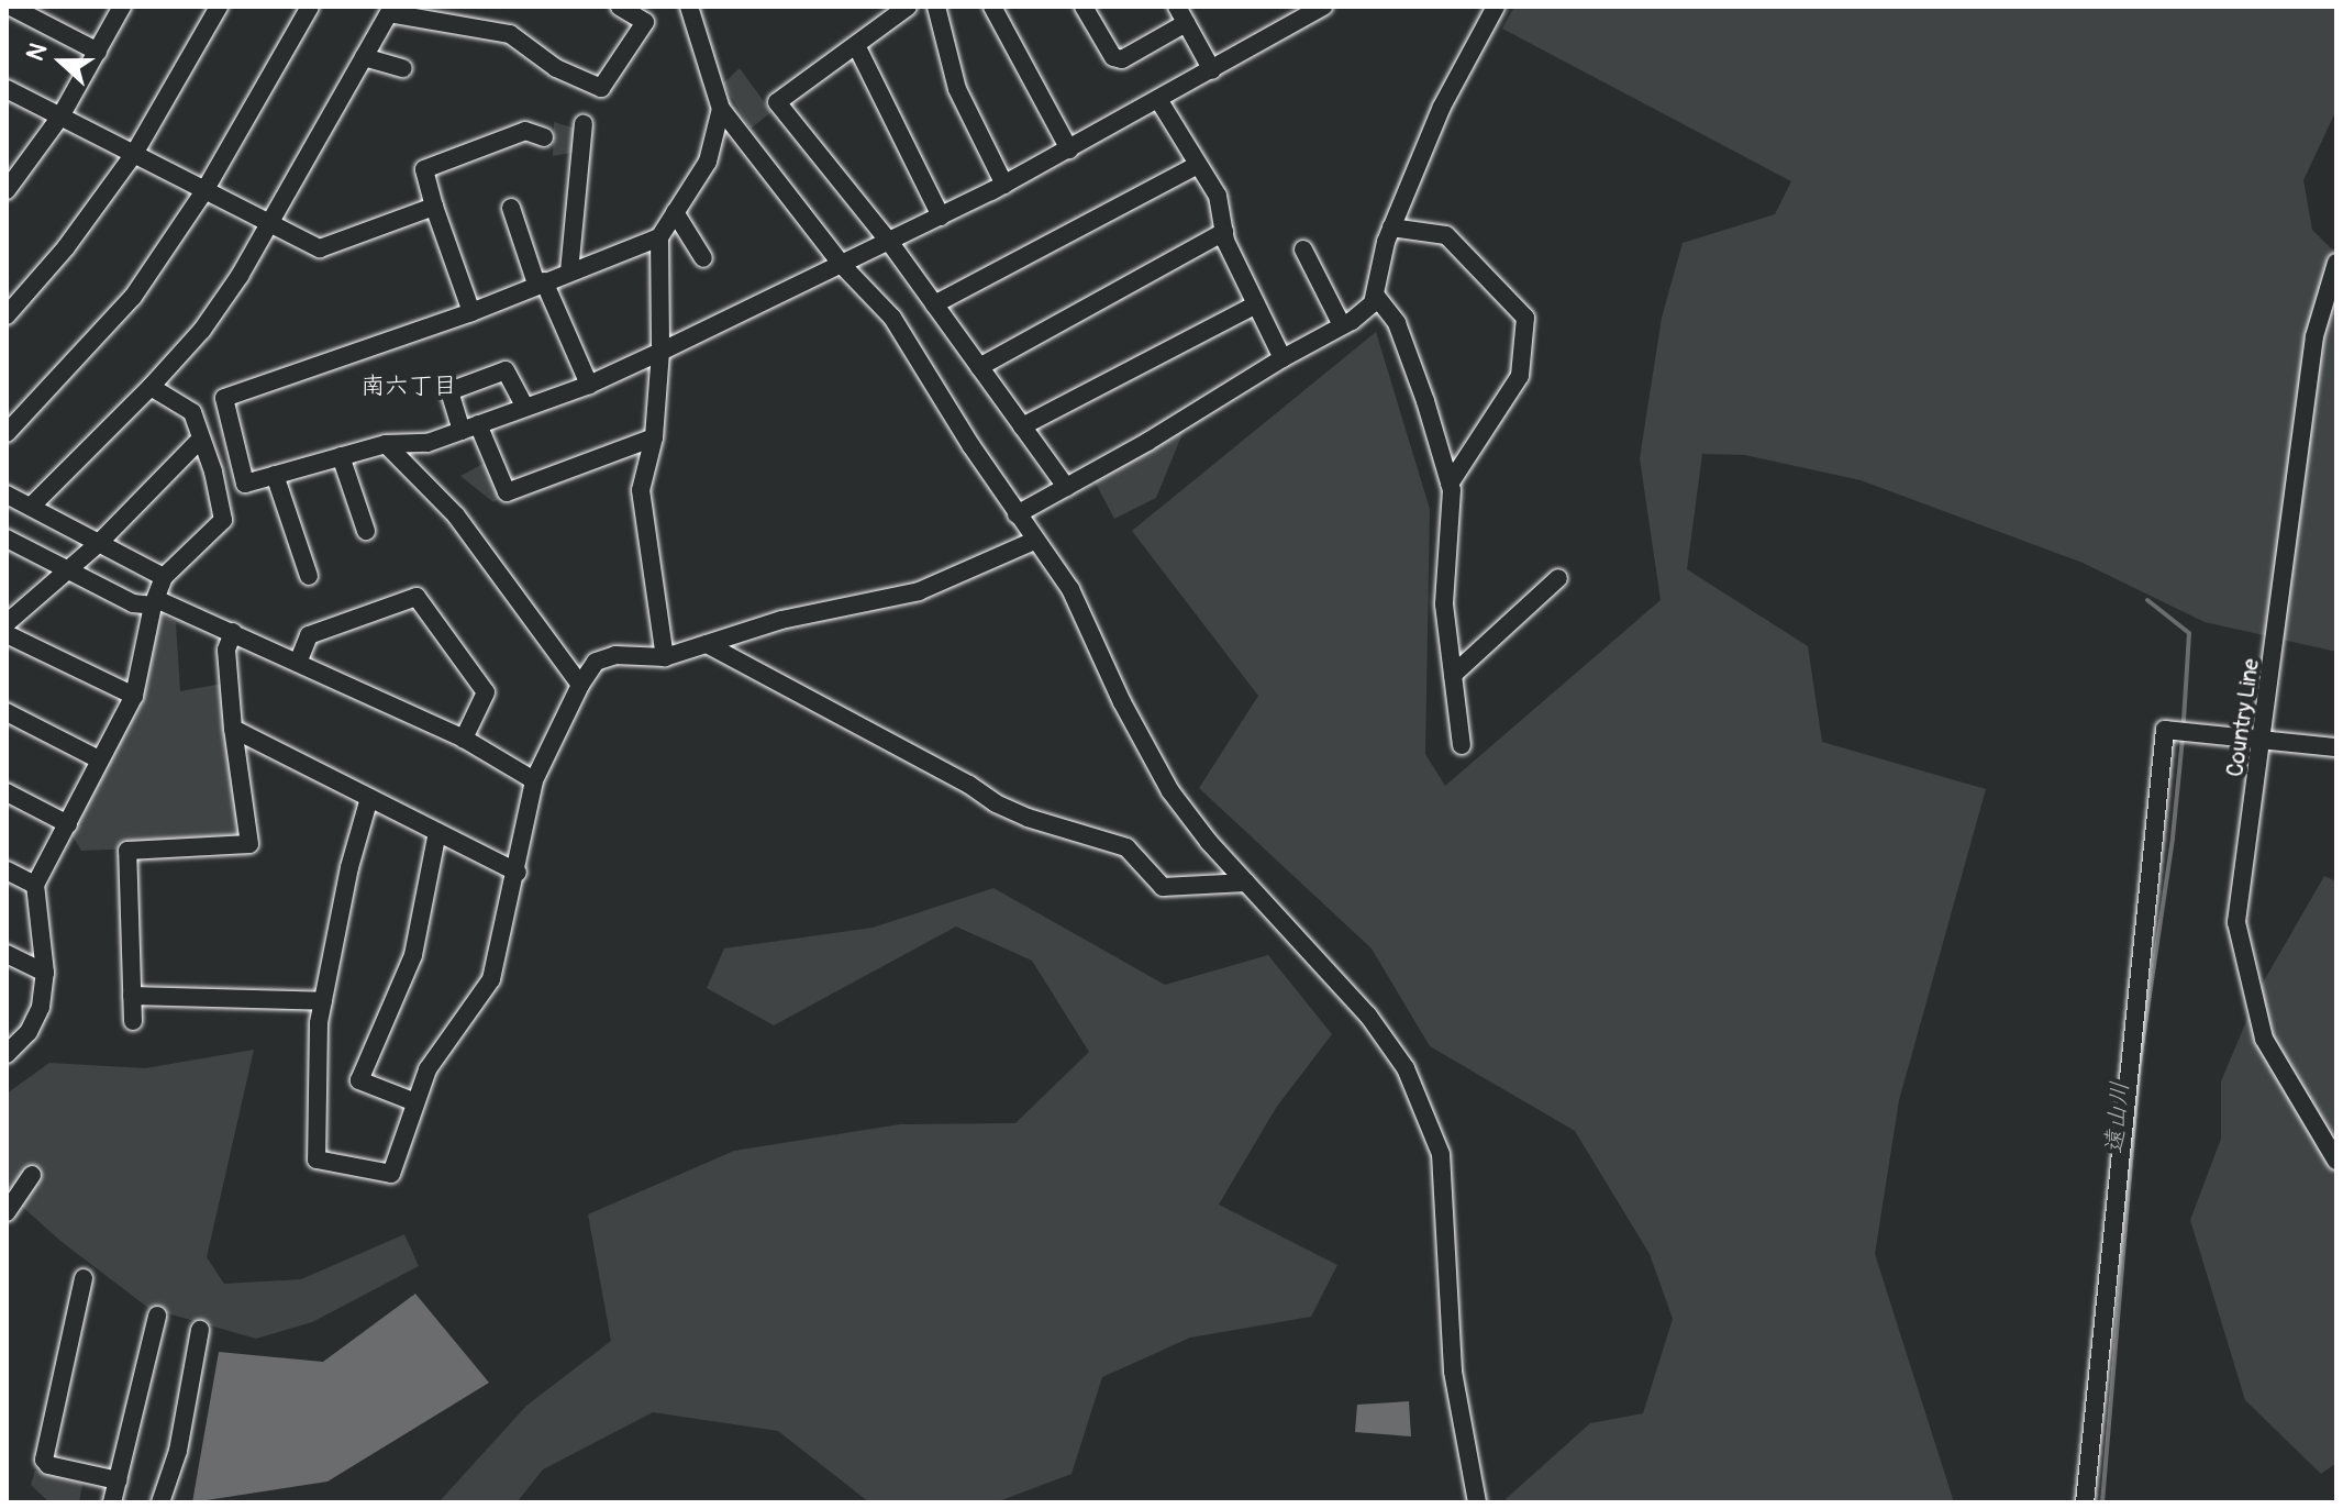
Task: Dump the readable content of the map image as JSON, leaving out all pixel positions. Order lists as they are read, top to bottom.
{
  "streets": {
    "street": ["Country Line"]
  },
  "districts": ["南六丁目"],
  "water": ["遠山川"],
  "north": "left"
}
